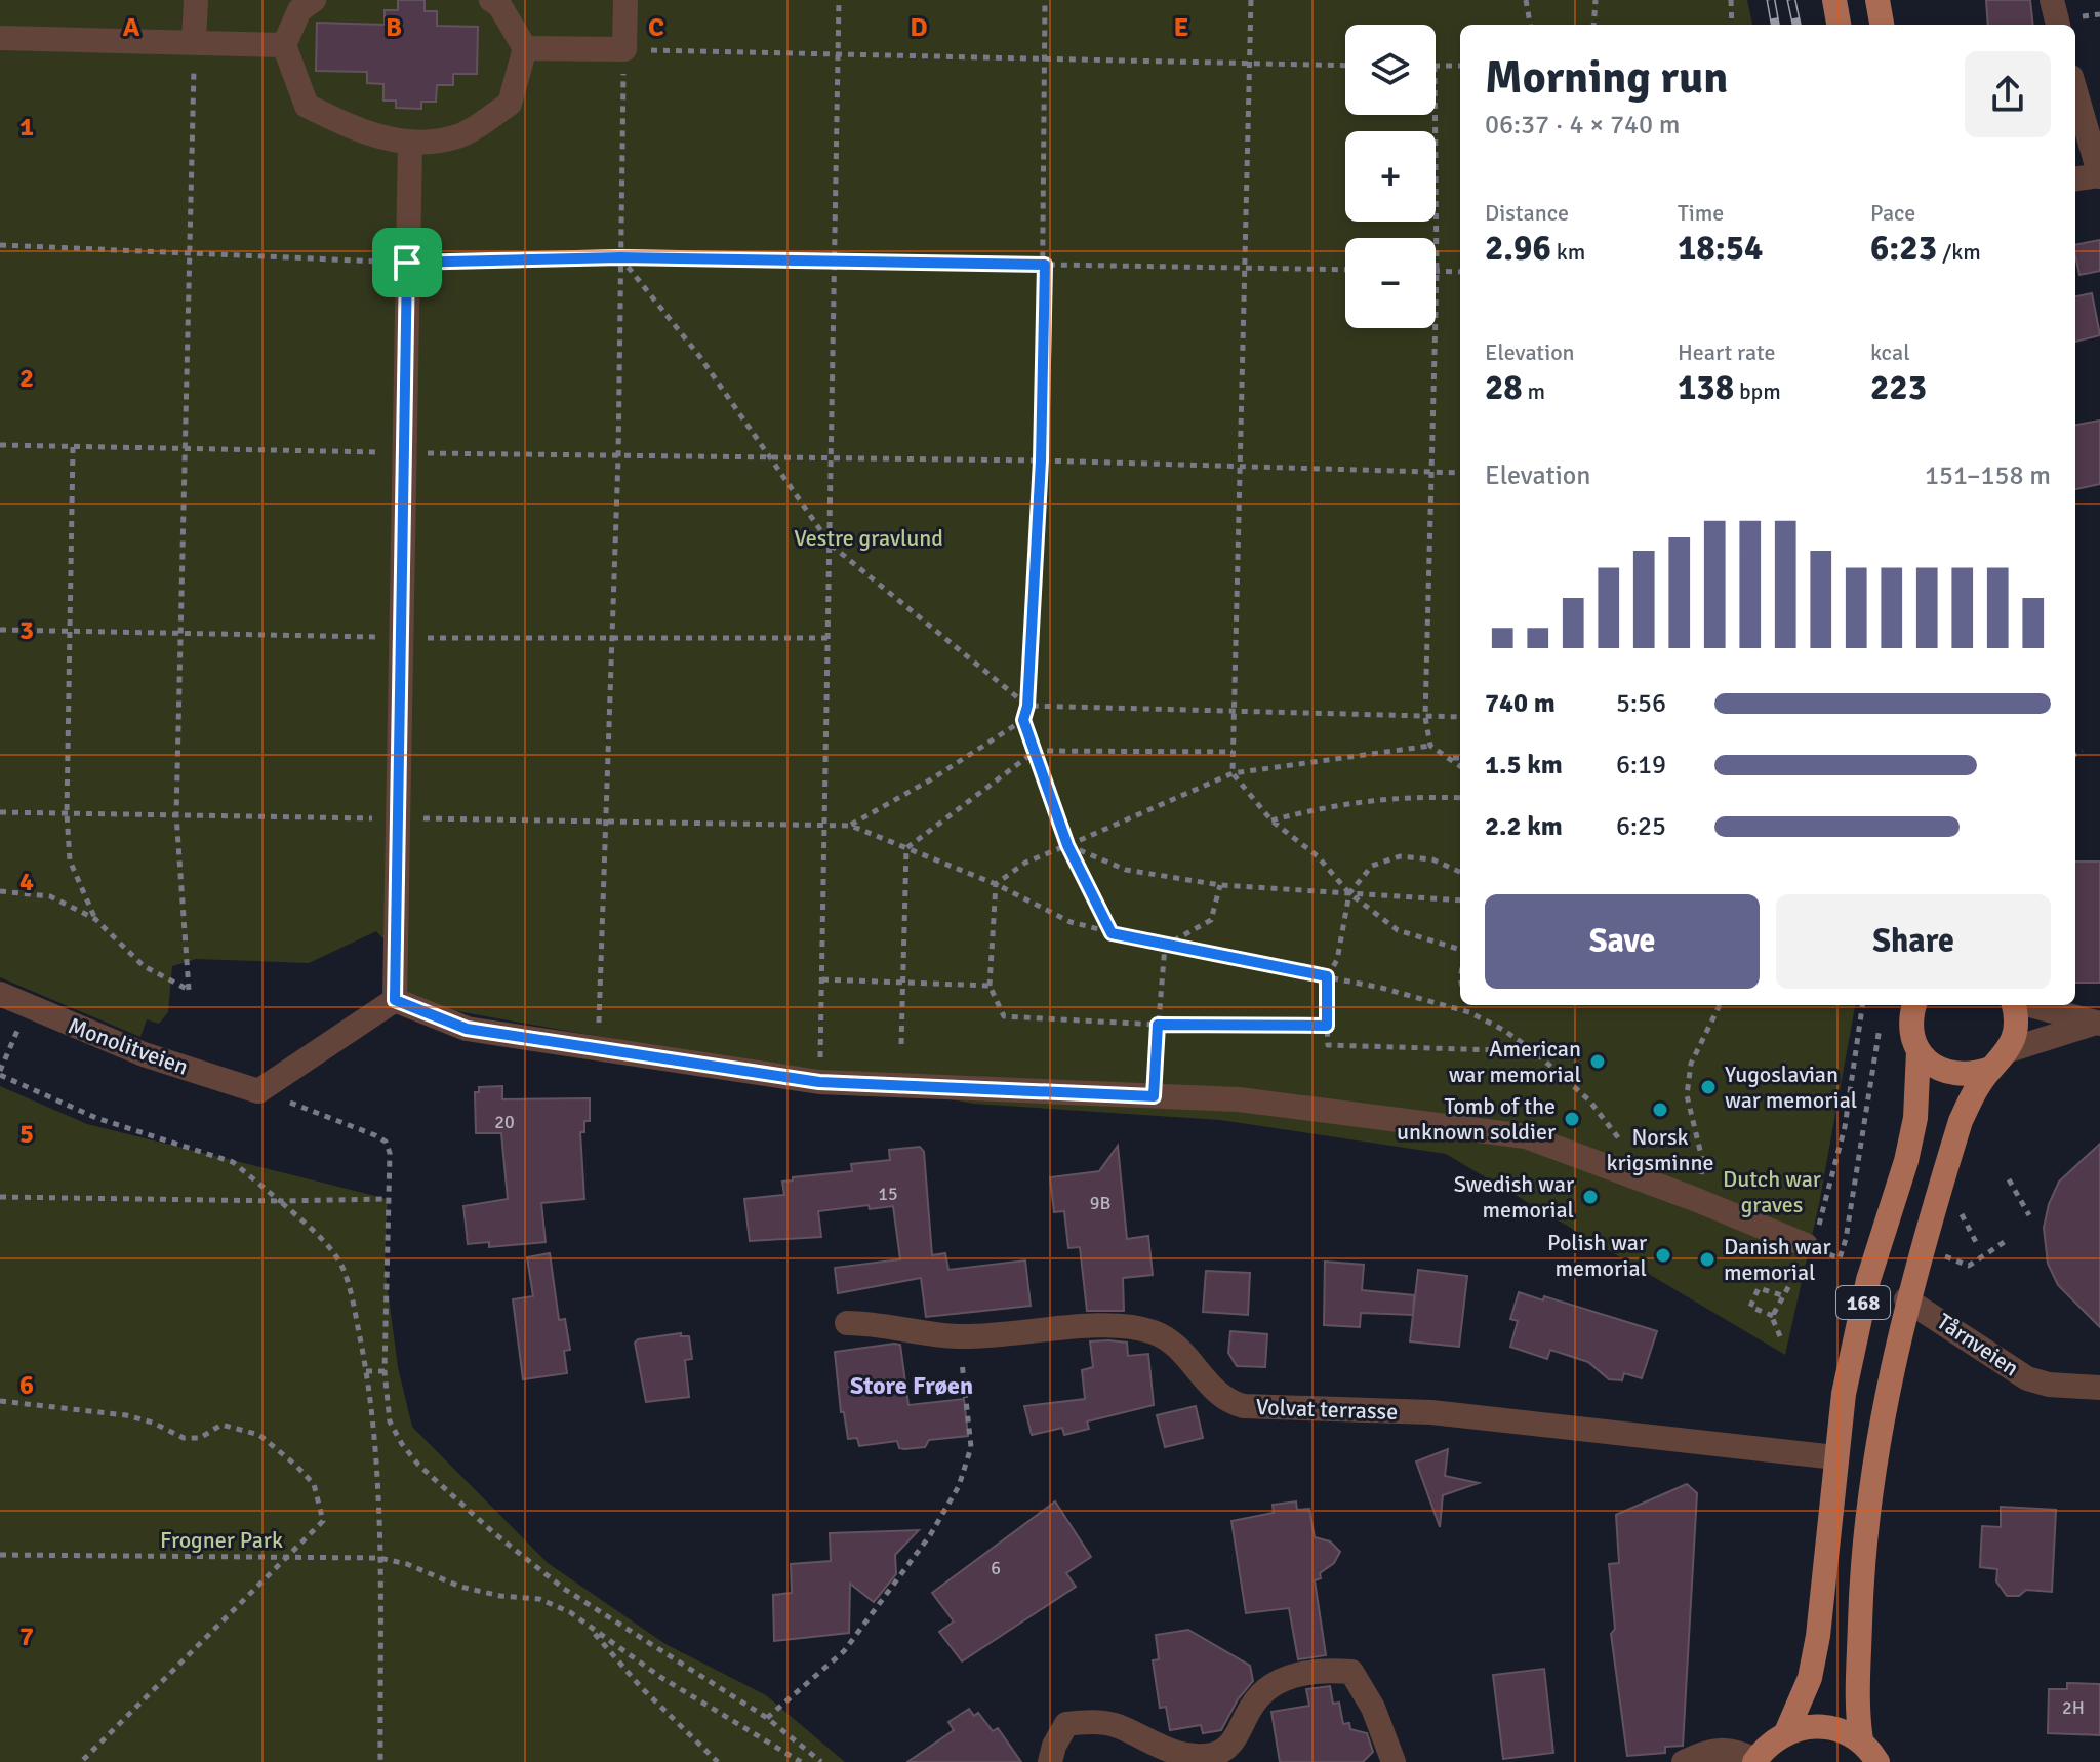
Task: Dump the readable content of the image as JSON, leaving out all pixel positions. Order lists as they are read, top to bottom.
{
  "streets": {
    "main road": ["168"],
    "street": ["Monolitveien", "Tårnveien", "Volvat terrasse"]
  },
  "crossings": [
    ["168", "Tårnveien"],
    ["168", "Volvat terrasse"]
  ],
  "districts": ["Store Frøen"],
  "parks": ["Vestre gravlund", "Dutch war graves", "Frogner Park"],
  "places": [
    "American war memorial",
    "Yugoslavian war memorial",
    "Norsk krigsminne",
    "Tomb of the unknown soldier",
    "Swedish war memorial",
    "Polish war memorial",
    "Danish war memorial"
  ],
  "house_numbers": [
    "20",
    "15",
    "9B",
    "6",
    "2H"
  ],
  "page": {
    "map_buttons": ["+", "−"],
    "heading": ["Morning run", "06:37 · 4 × 740 m"],
    "stats": [
      ["Distance", "2.96 km"],
      ["Time", "18:54"],
      ["Pace", "6:23 /km"],
      ["Elevation", "28 m"],
      ["Heart rate", "138 bpm"],
      ["kcal", "223"]
    ],
    "chart": ["Elevation", "151–158 m"],
    "list": [
      {
        "name": "740 m",
        "note": "5:56"
      },
      {
        "name": "1.5 km",
        "note": "6:19"
      },
      {
        "name": "2.2 km",
        "note": "6:25"
      }
    ],
    "buttons": ["Save", "Share"]
  },
  "grid": {
    "columns": [
      "A",
      "B",
      "C",
      "D",
      "E"
    ],
    "rows": [
      "1",
      "2",
      "3",
      "4",
      "5",
      "6",
      "7"
    ]
  }
}
